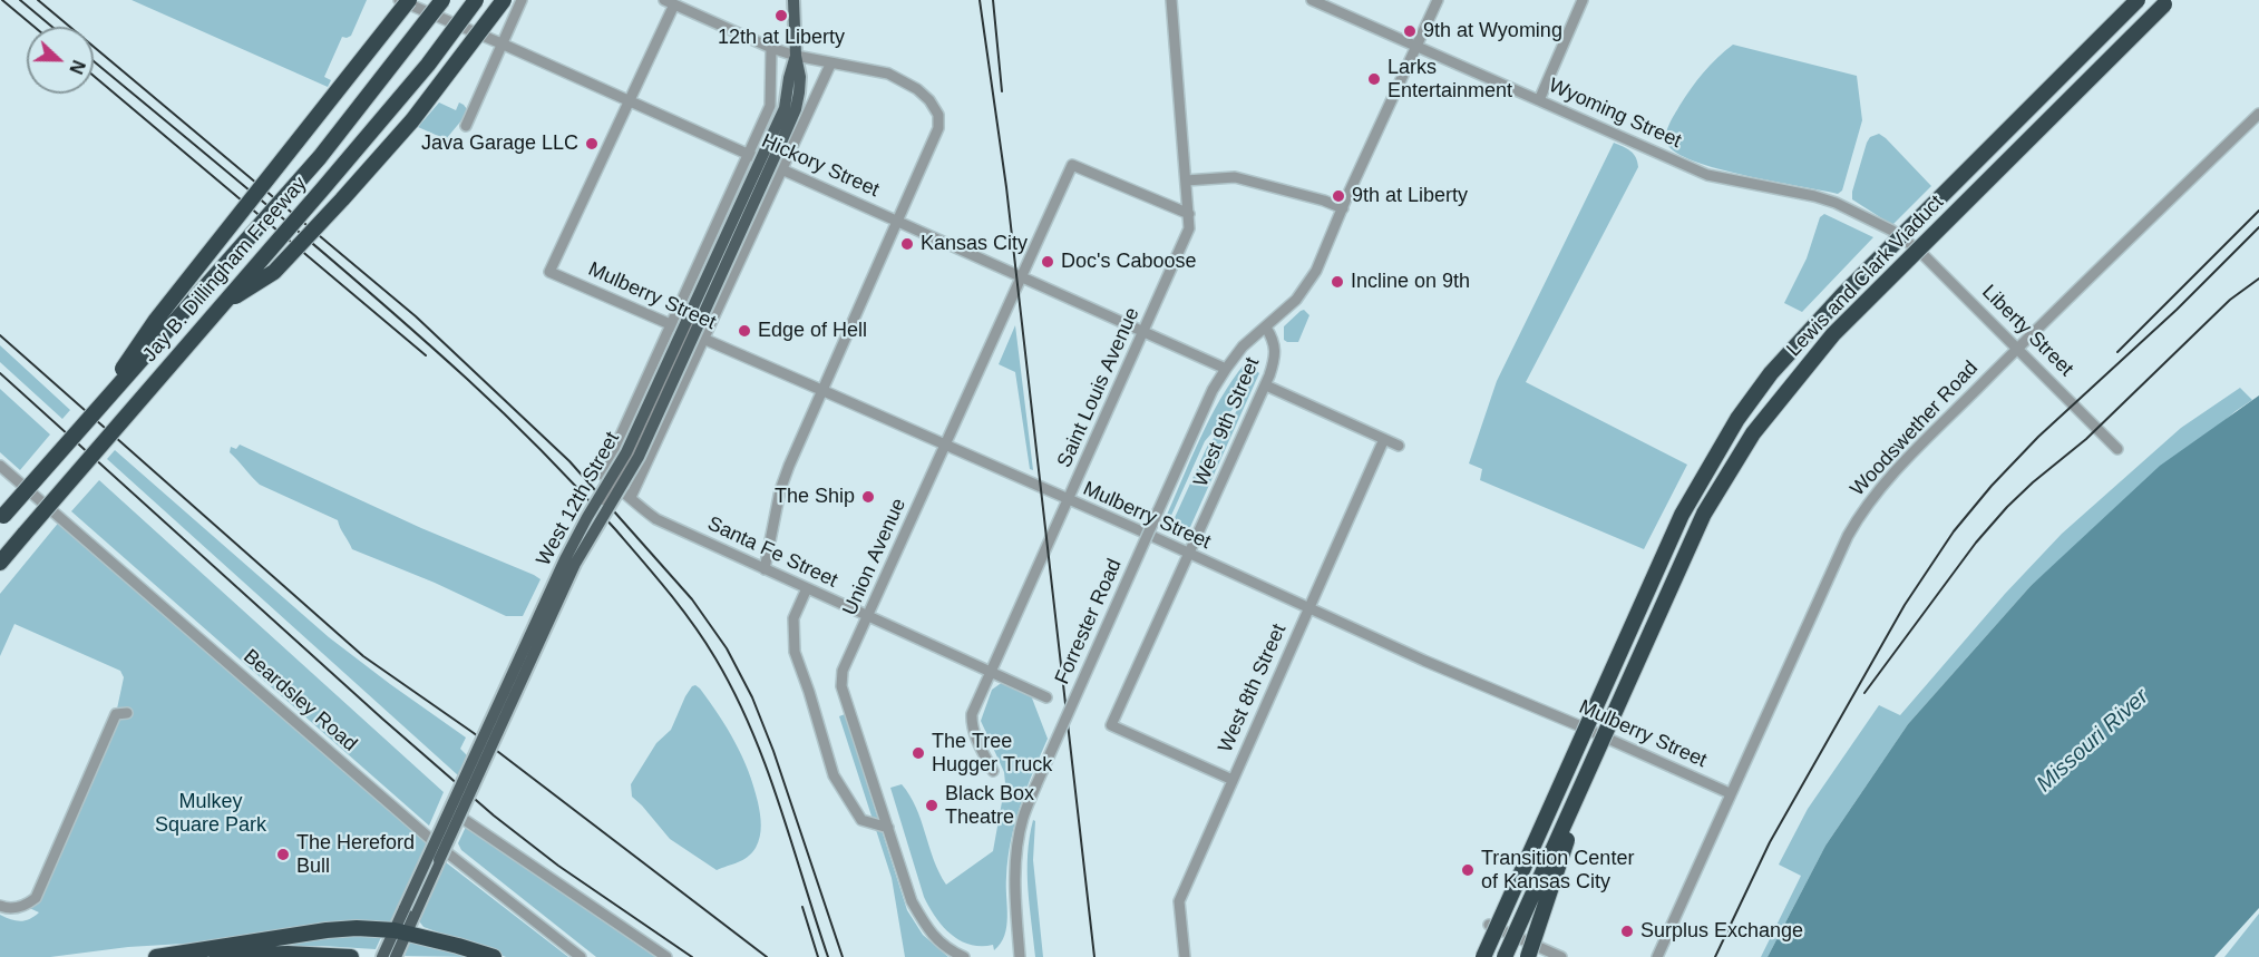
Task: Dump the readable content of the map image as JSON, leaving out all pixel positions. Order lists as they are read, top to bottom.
{
  "streets": {
    "highway": ["Jay B. Dillingham Freeway", "Lewis and Clark Viaduct"],
    "main road": ["West 12th Street"],
    "street": [
      "Wyoming Street",
      "Hickory Street",
      "Mulberry Street",
      "Liberty Street",
      "Saint Louis Avenue",
      "West 9th Street",
      "Woodswether Road",
      "Santa Fe Street",
      "Union Avenue",
      "Forrester Road",
      "West 8th Street",
      "Beardsley Road"
    ]
  },
  "crossings": [
    ["Wyoming Street", "Liberty Street"],
    ["Hickory Street", "Mulberry Street"],
    ["Hickory Street", "Saint Louis Avenue"],
    ["Hickory Street", "West 12th Street"],
    ["Hickory Street", "Union Avenue"],
    ["Hickory Street", "Forrester Road"],
    ["Mulberry Street", "Saint Louis Avenue"],
    ["Mulberry Street", "West 9th Street"],
    ["Mulberry Street", "Woodswether Road"],
    ["Mulberry Street", "West 12th Street"],
    ["Mulberry Street", "Union Avenue"],
    ["Mulberry Street", "West 8th Street"],
    ["Liberty Street", "Woodswether Road"],
    ["Saint Louis Avenue", "Santa Fe Street"],
    ["Saint Louis Avenue", "Union Avenue"],
    ["West 9th Street", "Forrester Road"],
    ["West 9th Street", "West 8th Street"],
    ["West 12th Street", "Santa Fe Street"],
    ["Santa Fe Street", "Union Avenue"]
  ],
  "water": ["Missouri River"],
  "parks": ["Mulkey Square Park"],
  "places": [
    "12th at Liberty",
    "9th at Wyoming",
    "Larks Entertainment",
    "Java Garage LLC",
    "9th at Liberty",
    "Kansas City",
    "Doc's Caboose",
    "Incline on 9th",
    "Edge of Hell",
    "The Ship",
    "The Tree Hugger Truck",
    "Black Box Theatre",
    "The Hereford Bull",
    "Transition Center of Kansas City",
    "Surplus Exchange"
  ],
  "north": "right"
}
